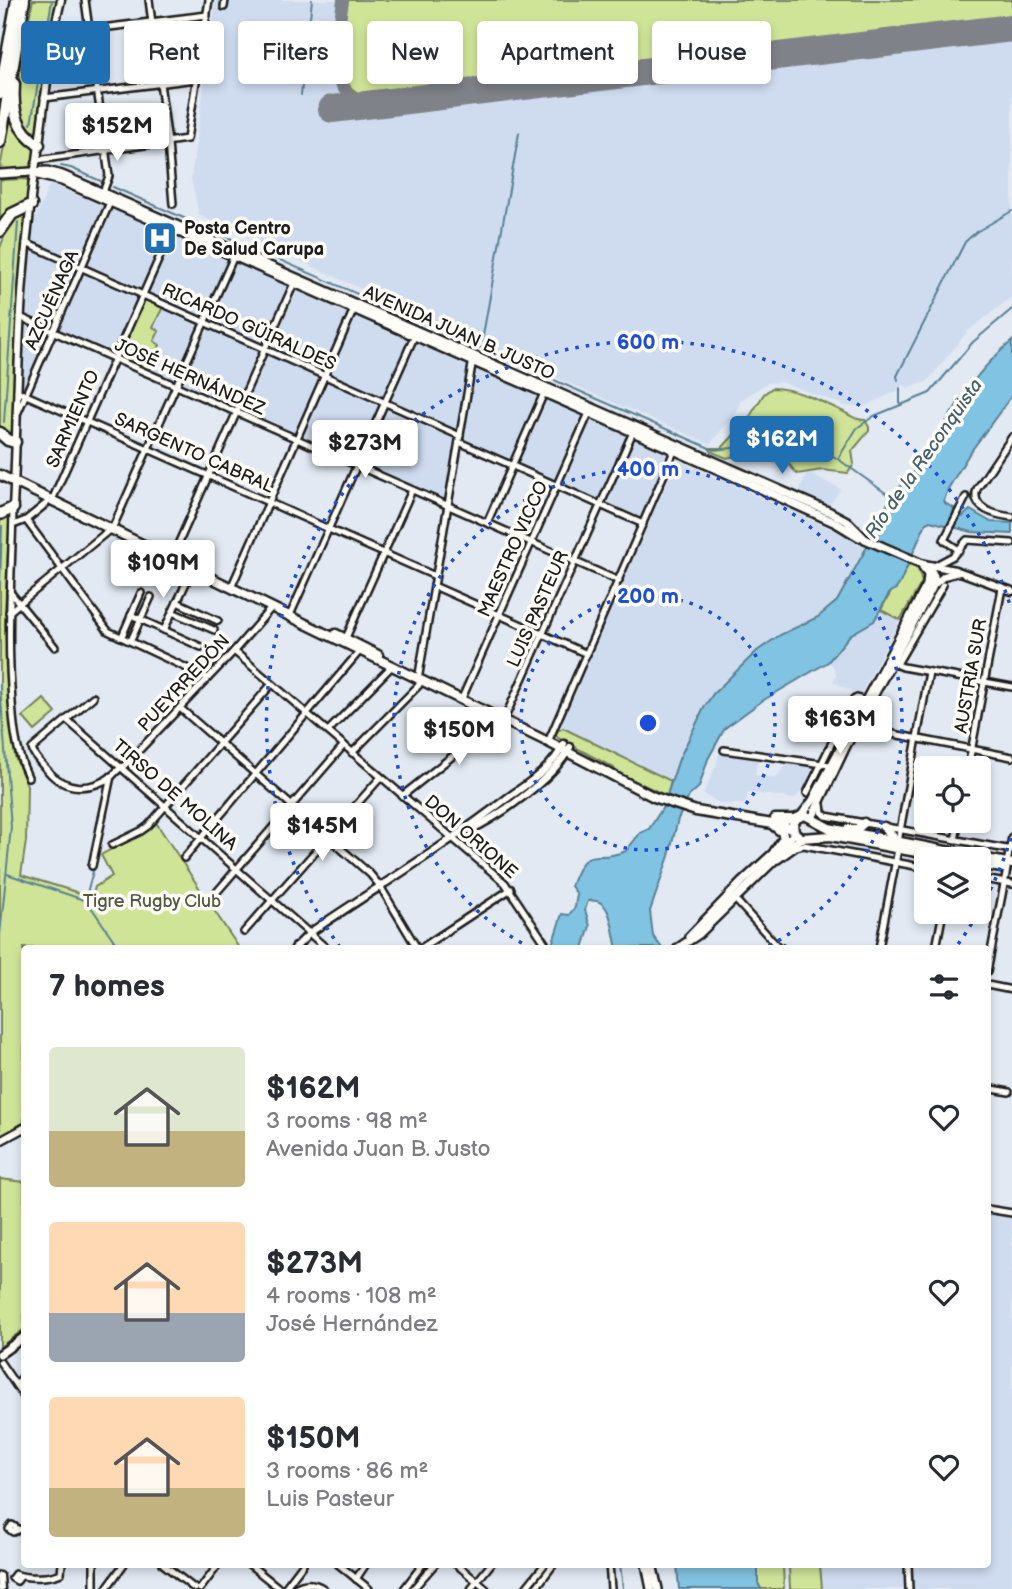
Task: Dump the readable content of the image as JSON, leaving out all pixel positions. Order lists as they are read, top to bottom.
{
  "streets": {
    "main road": ["AVENIDA JUAN B. JUSTO"],
    "street": [
      "AZCUÉNAGA",
      "RICARDO GÜIRALDES",
      "JOSÉ HERNÁNDEZ",
      "SARMIENTO",
      "SARGENTO CABRAL",
      "MAESTRO VICCO",
      "LUIS PASTEUR",
      "AUSTRIA SUR",
      "PUEYRREDÓN",
      "TIRSO DE MOLINA",
      "DON ORIONE"
    ]
  },
  "crossings": [
    ["AZCUÉNAGA", "RICARDO GÜIRALDES"],
    ["AZCUÉNAGA", "AVENIDA JUAN B. JUSTO"],
    ["AZCUÉNAGA", "JOSÉ HERNÁNDEZ"],
    ["AZCUÉNAGA", "SARGENTO CABRAL"],
    ["RICARDO GÜIRALDES", "SARMIENTO"],
    ["RICARDO GÜIRALDES", "MAESTRO VICCO"],
    ["RICARDO GÜIRALDES", "LUIS PASTEUR"],
    ["AVENIDA JUAN B. JUSTO", "SARMIENTO"],
    ["AVENIDA JUAN B. JUSTO", "MAESTRO VICCO"],
    ["AVENIDA JUAN B. JUSTO", "LUIS PASTEUR"],
    ["JOSÉ HERNÁNDEZ", "SARMIENTO"],
    ["JOSÉ HERNÁNDEZ", "MAESTRO VICCO"],
    ["JOSÉ HERNÁNDEZ", "LUIS PASTEUR"],
    ["SARMIENTO", "SARGENTO CABRAL"],
    ["LUIS PASTEUR", "DON ORIONE"],
    ["PUEYRREDÓN", "TIRSO DE MOLINA"],
    ["PUEYRREDÓN", "DON ORIONE"]
  ],
  "water": ["Río de la Reconquista"],
  "parks": ["Tigre Rugby Club"],
  "places": {
    "hospital": ["Posta Centro De Salud Carupa"]
  },
  "page": {
    "chip": [
      "Buy",
      "Rent",
      "Filters",
      "New",
      "Apartment",
      "House"
    ],
    "price": [
      "$152M",
      "$162M",
      "$273M",
      "$109M",
      "$163M",
      "$150M",
      "$145M"
    ],
    "heading": "7 homes",
    "list": [
      {
        "name": "$162M",
        "note": "3 rooms · 98 m² · Avenida Juan B. Justo"
      },
      {
        "name": "$273M",
        "note": "4 rooms · 108 m² · José Hernández"
      },
      {
        "name": "$150M",
        "note": "3 rooms · 86 m² · Luis Pasteur"
      }
    ]
  },
  "rings": ["600 m", "400 m", "200 m"]
}
